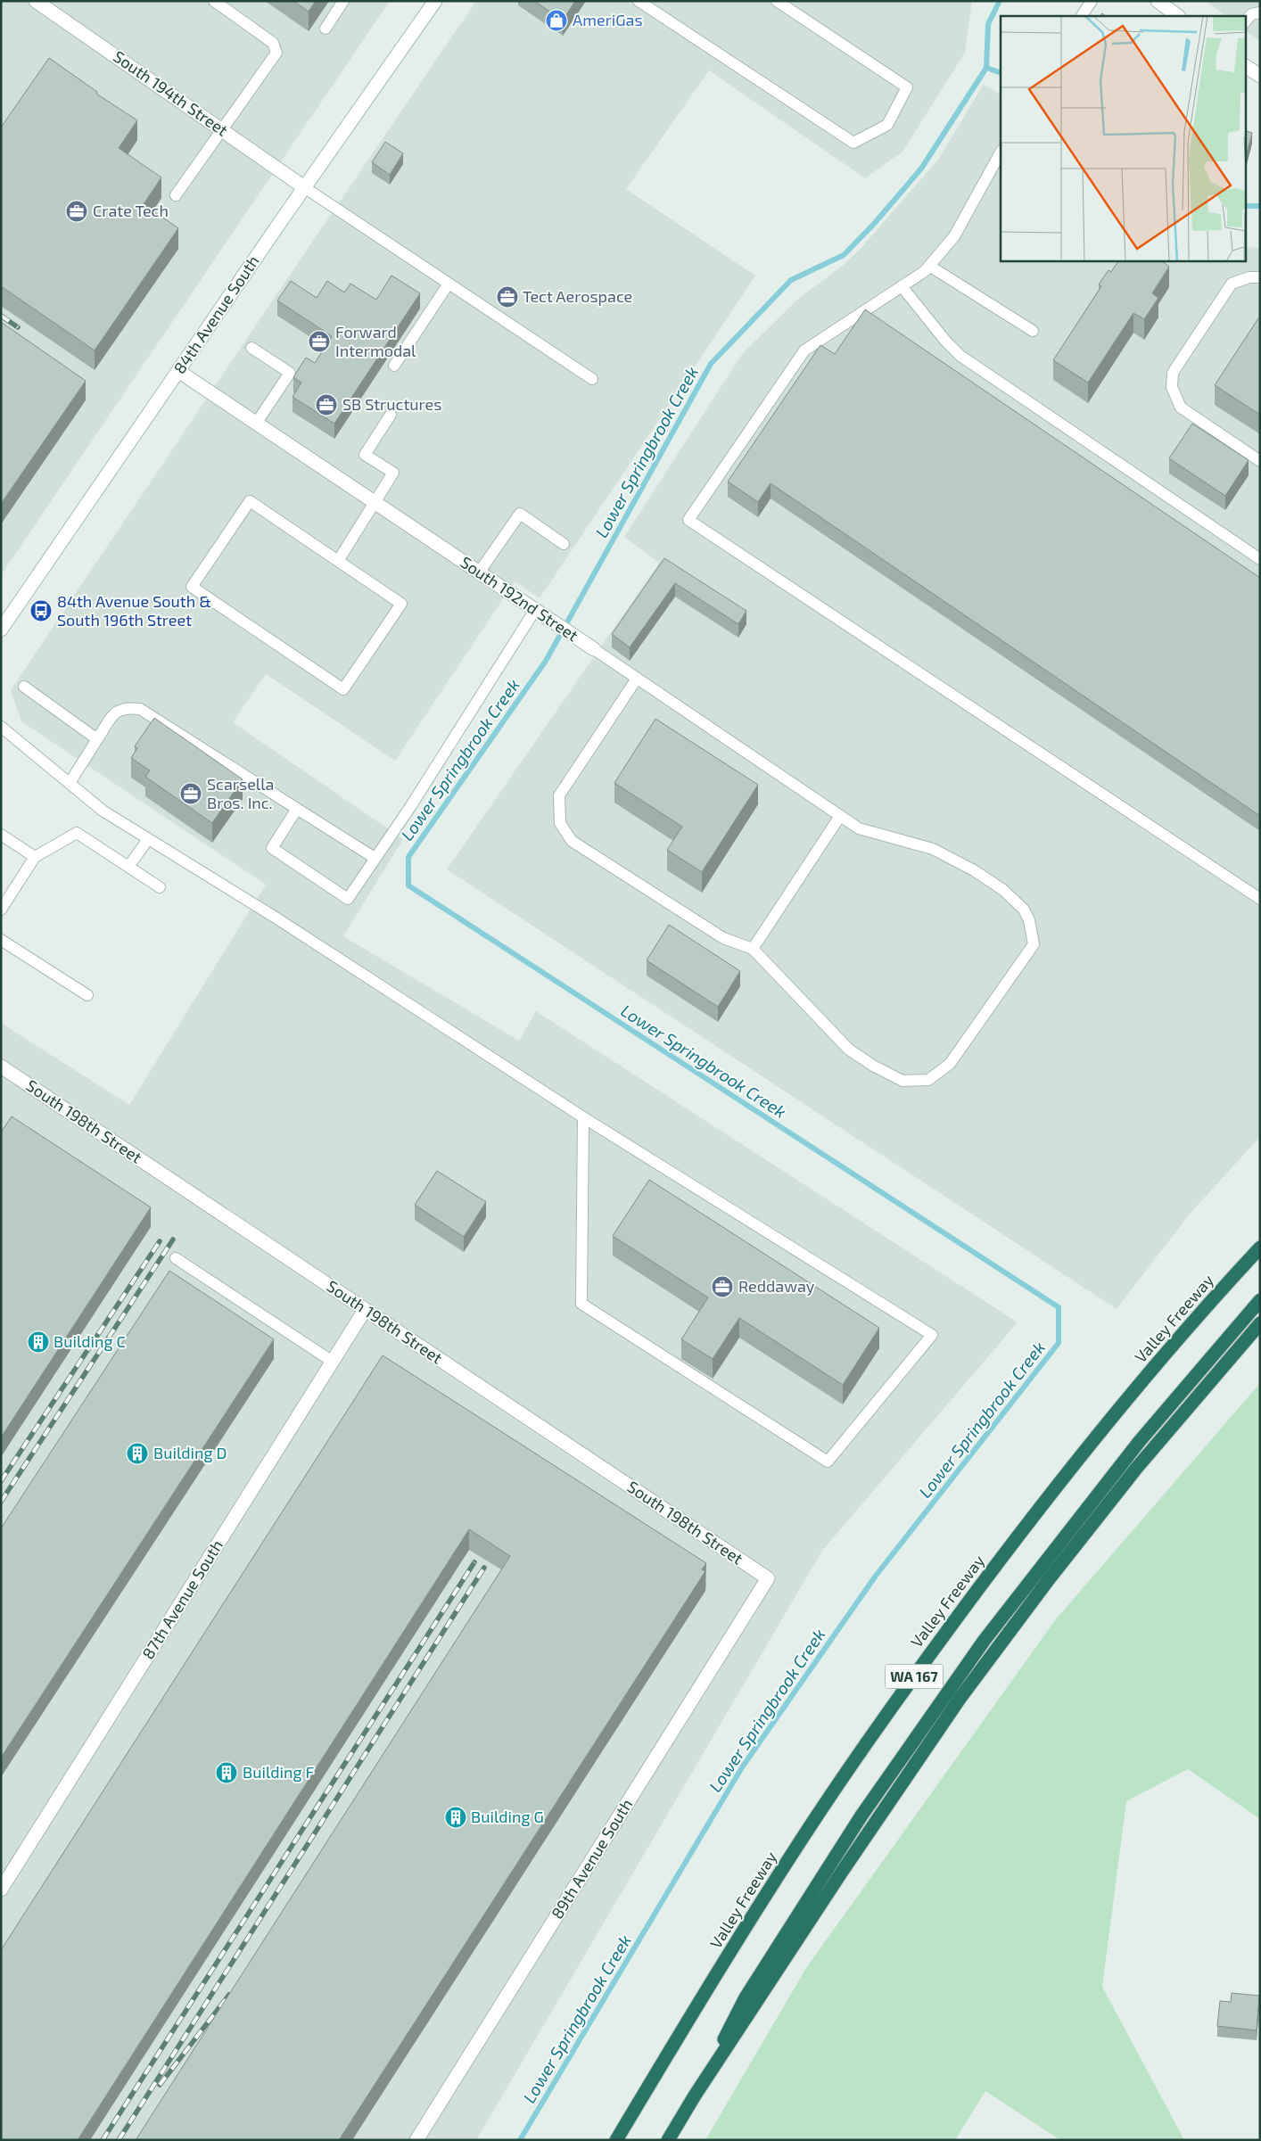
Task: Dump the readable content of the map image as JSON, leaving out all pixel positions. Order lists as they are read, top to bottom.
{
  "streets": {
    "highway": ["Valley Freeway", "WA 167"],
    "street": [
      "South 194th Street",
      "84th Avenue South",
      "South 192nd Street",
      "South 198th Street",
      "87th Avenue South",
      "89th Avenue South"
    ]
  },
  "crossings": [
    ["South 194th Street", "84th Avenue South"],
    ["84th Avenue South", "South 192nd Street"],
    ["South 198th Street", "87th Avenue South"],
    ["South 198th Street", "89th Avenue South"]
  ],
  "water": ["Lower Springbrook Creek"],
  "places": {
    "shop": ["AmeriGas"],
    "office": [
      "Crate Tech",
      "Tect Aerospace",
      "Forward Intermodal",
      "SB Structures",
      "Scarsella Bros. Inc.",
      "Reddaway"
    ],
    "bus stop": ["84th Avenue South & South 196th Street"],
    "building": [
      "Building C",
      "Building D",
      "Building F",
      "Building G"
    ]
  }
}
